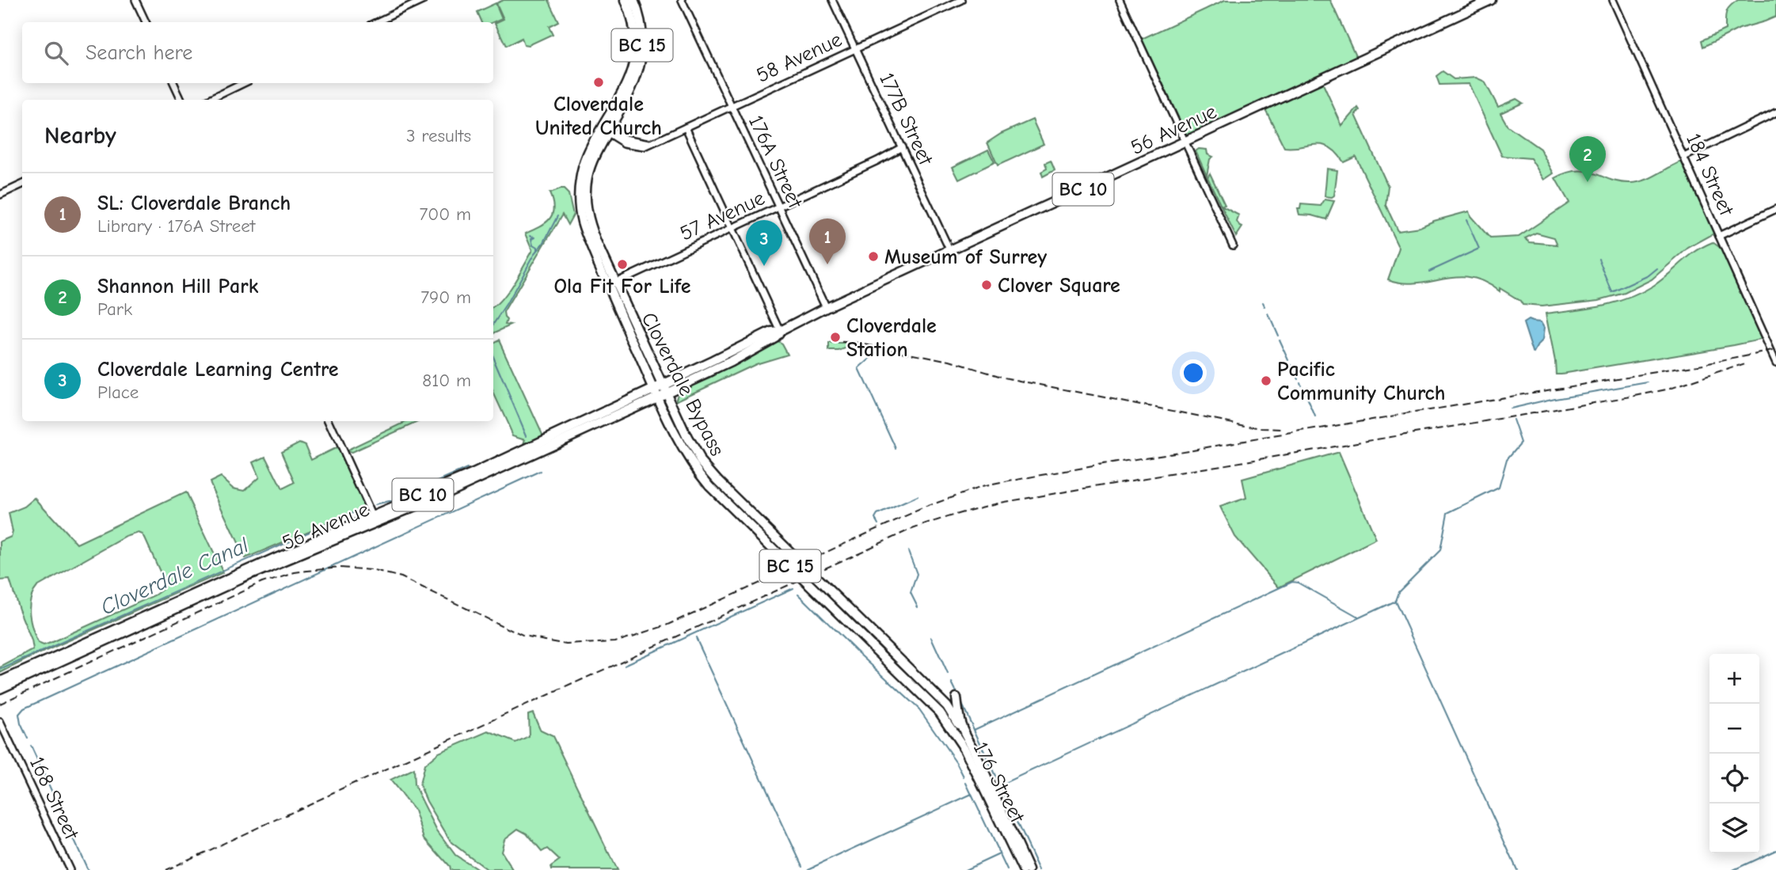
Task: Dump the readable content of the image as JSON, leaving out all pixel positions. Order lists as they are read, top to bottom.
{
  "streets": {
    "highway": [
      "BC 15",
      "56 Avenue",
      "BC 10",
      "Cloverdale Bypass",
      "176 Street"
    ],
    "street": [
      "58 Avenue",
      "177B Street",
      "176A Street",
      "184 Street",
      "57 Avenue",
      "168 Street"
    ]
  },
  "crossings": [
    ["BC 15", "176 Street"],
    ["58 Avenue", "177B Street"],
    ["58 Avenue", "176A Street"],
    ["58 Avenue", "Cloverdale Bypass"],
    ["177B Street", "56 Avenue"],
    ["177B Street", "57 Avenue"],
    ["56 Avenue", "176A Street"],
    ["56 Avenue", "Cloverdale Bypass"],
    ["176A Street", "57 Avenue"],
    ["57 Avenue", "Cloverdale Bypass"],
    ["Cloverdale Bypass", "176 Street"]
  ],
  "water": ["Cloverdale Canal"],
  "places": [
    "Cloverdale United Church",
    "Museum of Surrey",
    "Ola Fit For Life",
    "Clover Square",
    "Cloverdale Station",
    "Pacific Community Church"
  ],
  "page": {
    "search": "Search here",
    "heading": ["Nearby", "3 results"],
    "pins": ["2", "1", "3"],
    "list": [
      {
        "mark": "1",
        "name": "SL: Cloverdale Branch",
        "note": "Library · 176A Street",
        "value": "700 m"
      },
      {
        "mark": "2",
        "name": "Shannon Hill Park",
        "note": "Park",
        "value": "790 m"
      },
      {
        "mark": "3",
        "name": "Cloverdale Learning Centre",
        "note": "Place",
        "value": "810 m"
      }
    ],
    "map_buttons": ["+", "−"]
  }
}
